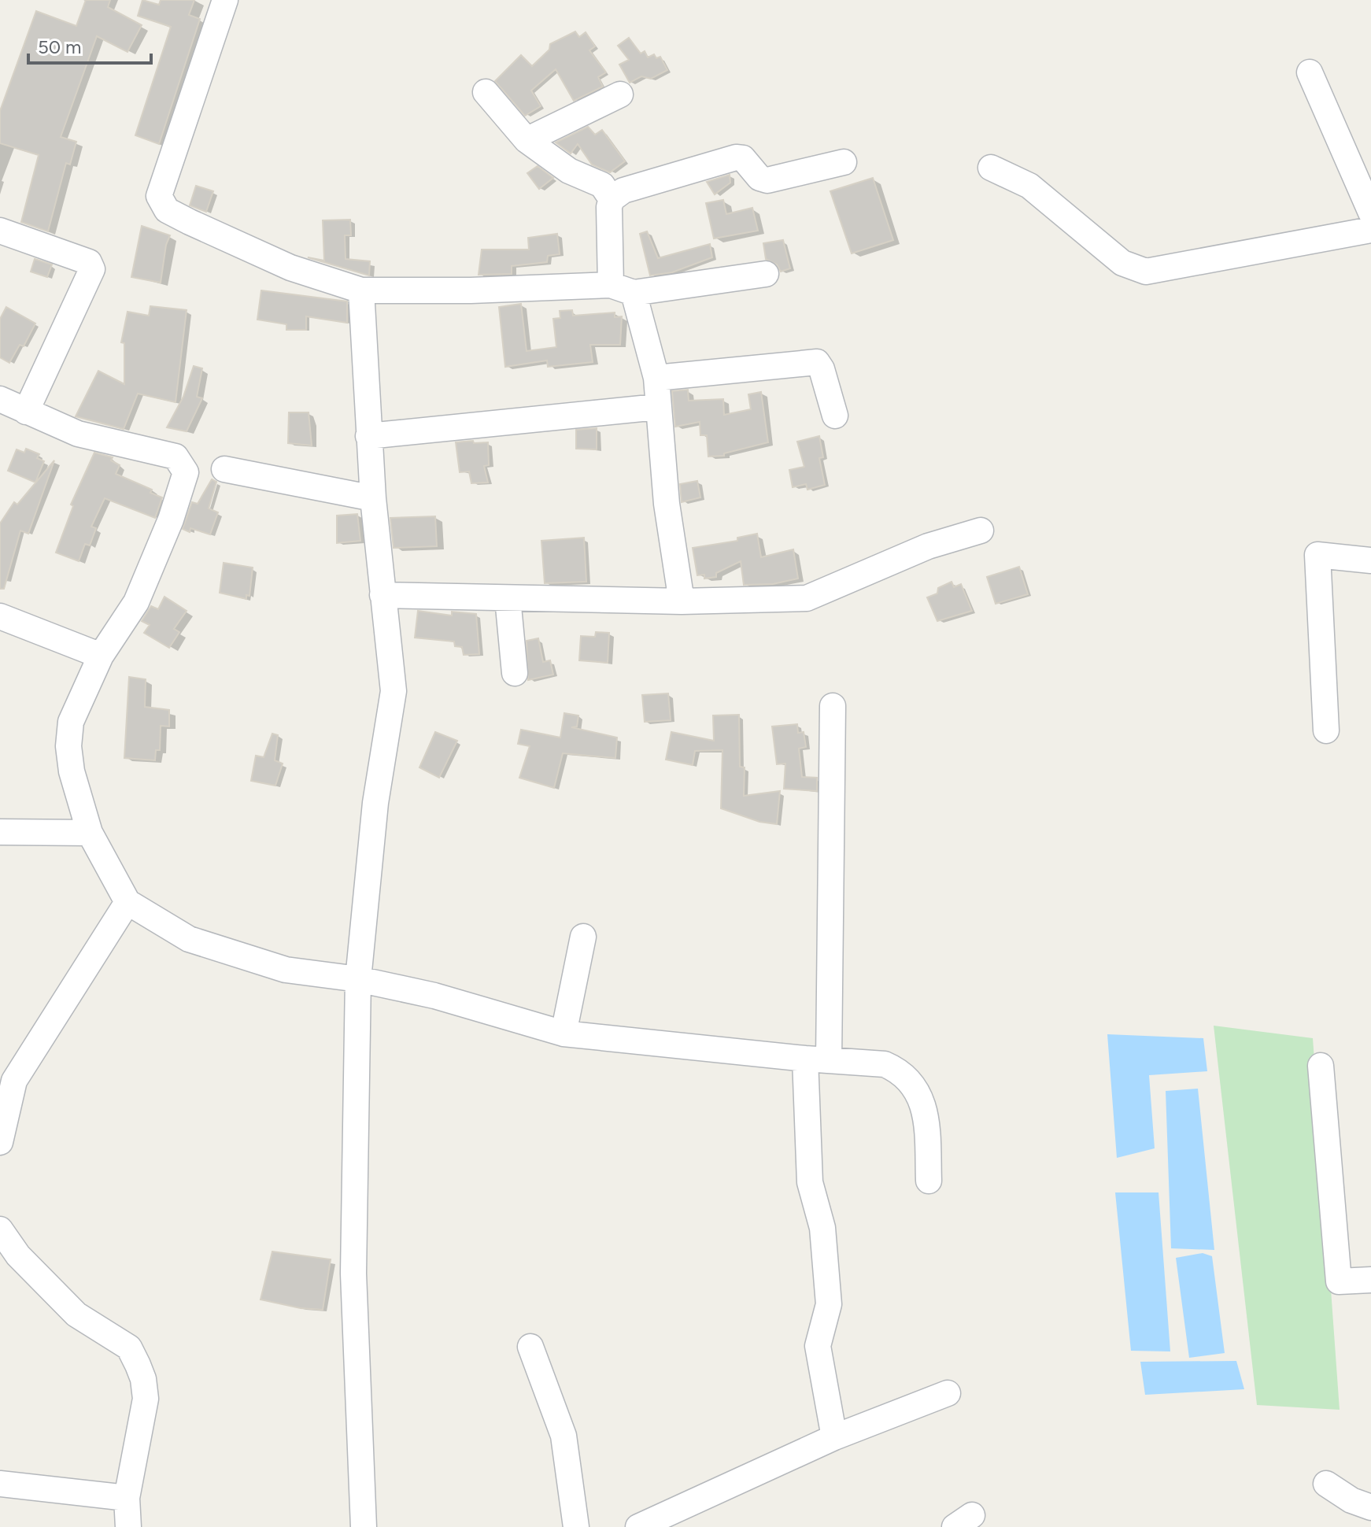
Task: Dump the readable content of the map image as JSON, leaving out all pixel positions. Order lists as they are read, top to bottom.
{
  "scale_bar": "50 m"
}
